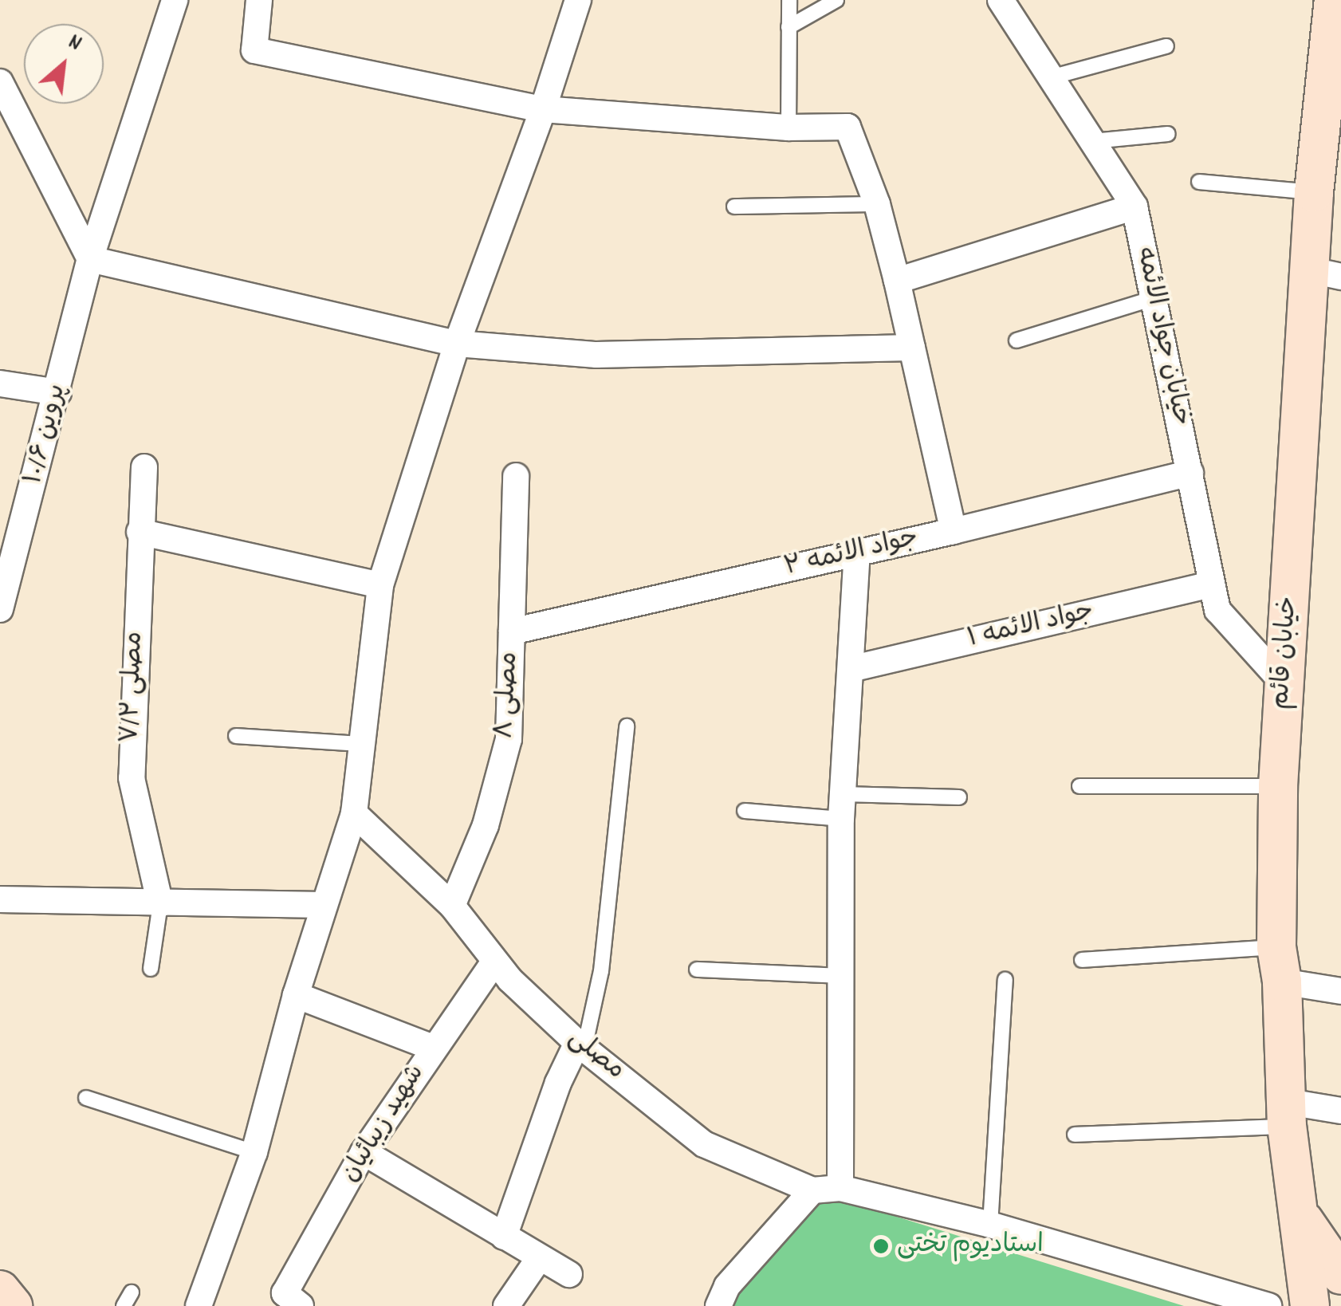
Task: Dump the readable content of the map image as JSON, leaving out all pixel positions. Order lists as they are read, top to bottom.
{
  "streets": {
    "street": [
      "خیابان جواد الائمه",
      "پروین ۱۰/۶",
      "جواد الائمه ۲",
      "جواد الائمه ۱",
      "خیابان قائم",
      "مصلی ۷/۲",
      "مصلی ۸",
      "مصلی",
      "شهید زیبائیان"
    ]
  },
  "crossings": [
    ["خیابان جواد الائمه", "جواد الائمه ۲"],
    ["خیابان جواد الائمه", "جواد الائمه ۱"],
    ["خیابان جواد الائمه", "خیابان قائم"],
    ["جواد الائمه ۲", "مصلی ۸"],
    ["مصلی ۸", "مصلی"],
    ["مصلی", "شهید زیبائیان"]
  ],
  "places": ["استادیوم تختی"],
  "north": "top right"
}
